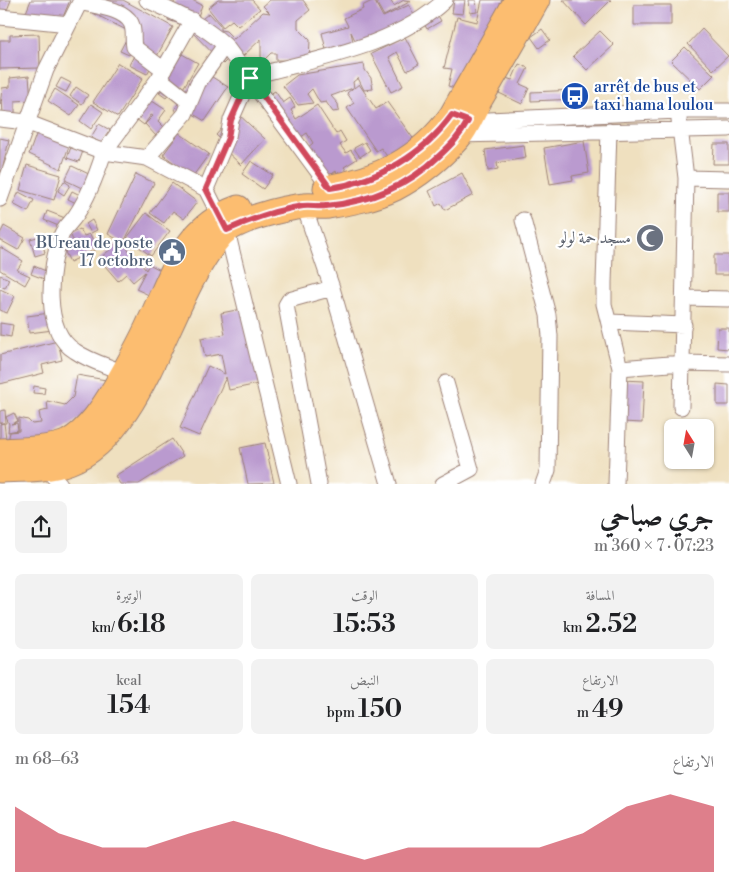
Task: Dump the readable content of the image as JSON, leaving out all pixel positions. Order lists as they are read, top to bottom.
{
  "places": {
    "bus stop": ["arrêt de bus et taxi hama loulou"],
    "mosque": ["مسجد حمة لولو"],
    "public building": ["BUreau de poste 17 octobre"]
  },
  "north": "top",
  "page": {
    "heading": ["جري صباحي", "07:23 · 7 × 360 m"],
    "stats": [
      ["المسافة", "2.52 km"],
      ["الوقت", "15:53"],
      ["الوتيرة", "6:18 /km"],
      ["الارتفاع", "49 m"],
      ["النبض", "150 bpm"],
      ["kcal", "154"]
    ],
    "chart": ["الارتفاع", "63–68 m"]
  }
}
